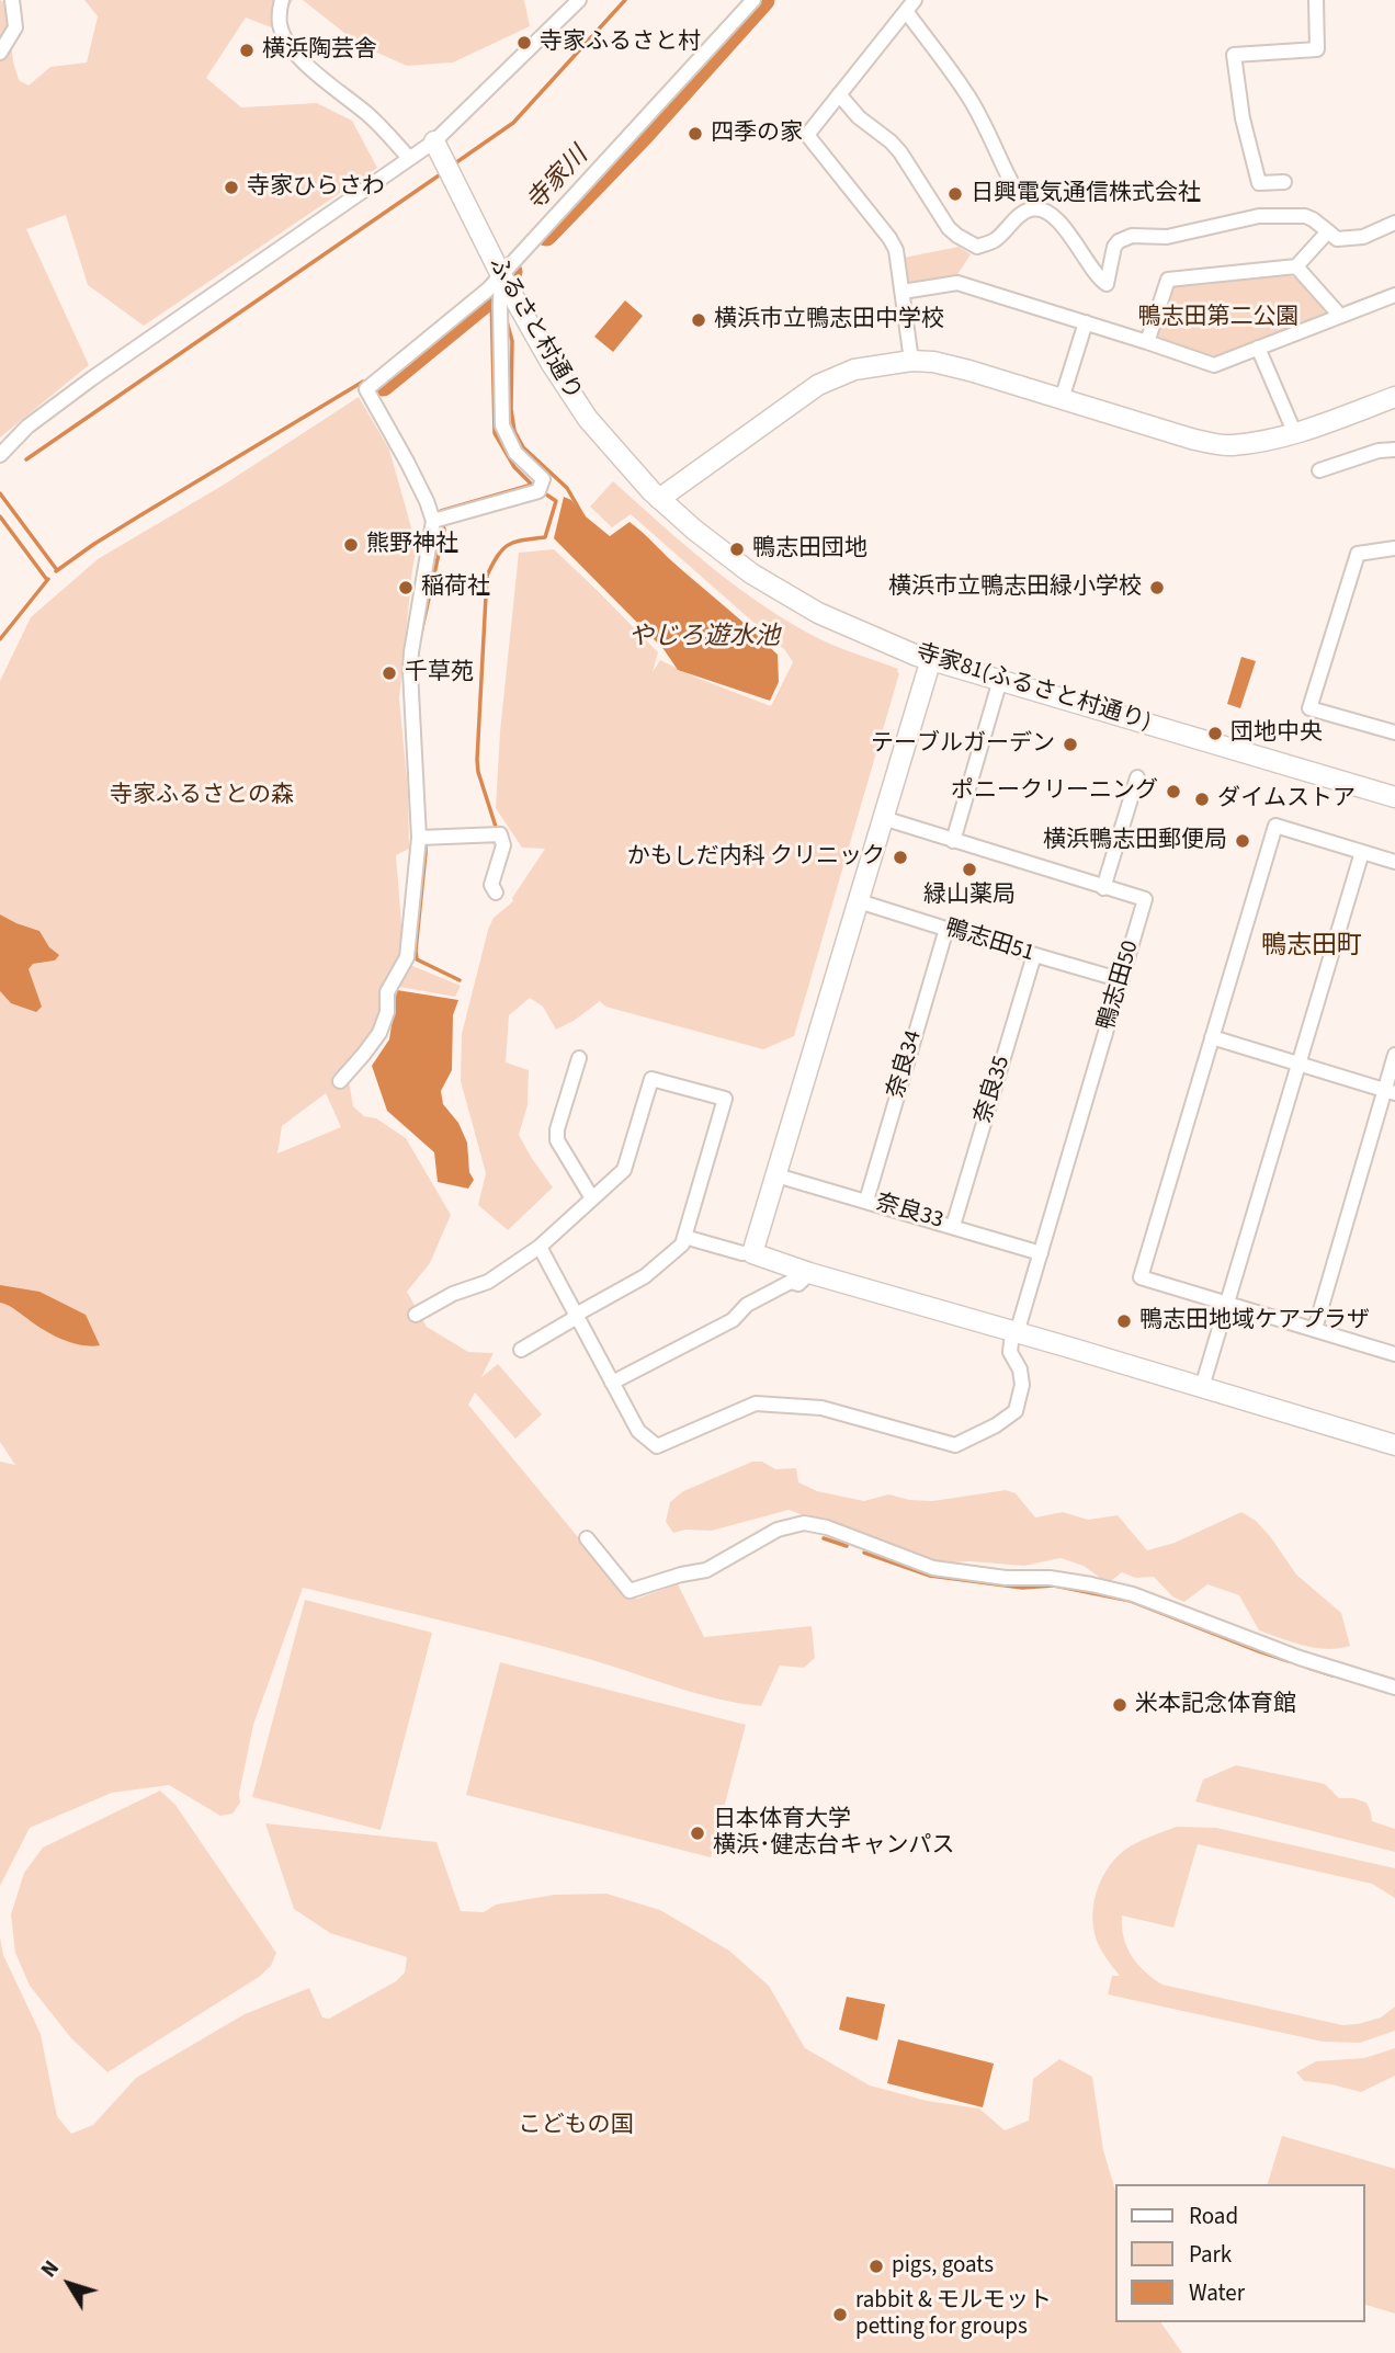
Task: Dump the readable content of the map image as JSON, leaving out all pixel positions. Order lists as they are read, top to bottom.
{
  "streets": {
    "street": [
      "ふるさと村通り",
      "寺家81(ふるさと村通り)",
      "鴨志田51",
      "鴨志田50",
      "奈良34",
      "奈良35",
      "奈良33"
    ]
  },
  "crossings": [
    ["ふるさと村通り", "寺家81(ふるさと村通り)"],
    ["鴨志田51", "鴨志田50"],
    ["鴨志田51", "奈良34"],
    ["鴨志田51", "奈良35"],
    ["鴨志田50", "奈良33"],
    ["奈良34", "奈良33"],
    ["奈良35", "奈良33"]
  ],
  "districts": ["鴨志田町"],
  "water": ["寺家川", "やじろ遊水池"],
  "parks": ["鴨志田第二公園", "寺家ふるさとの森", "こどもの国"],
  "places": [
    "寺家ふるさと村",
    "横浜陶芸舎",
    "四季の家",
    "寺家ひらさわ",
    "日興電気通信株式会社",
    "横浜市立鴨志田中学校",
    "熊野神社",
    "鴨志田団地",
    "稲荷社",
    "横浜市立鴨志田緑小学校",
    "千草苑",
    "団地中央",
    "テーブルガーデン",
    "ポニークリーニング",
    "ダイムストア",
    "横浜鴨志田郵便局",
    "かもしだ内科 クリニック",
    "緑山薬局",
    "鴨志田地域ケアプラザ",
    "米本記念体育館",
    "日本体育大学 横浜･健志台キャンパス",
    "pigs, goats",
    "rabbit & モルモット petting for groups"
  ],
  "legend": ["Road", "Park", "Water"],
  "north": "top left"
}
